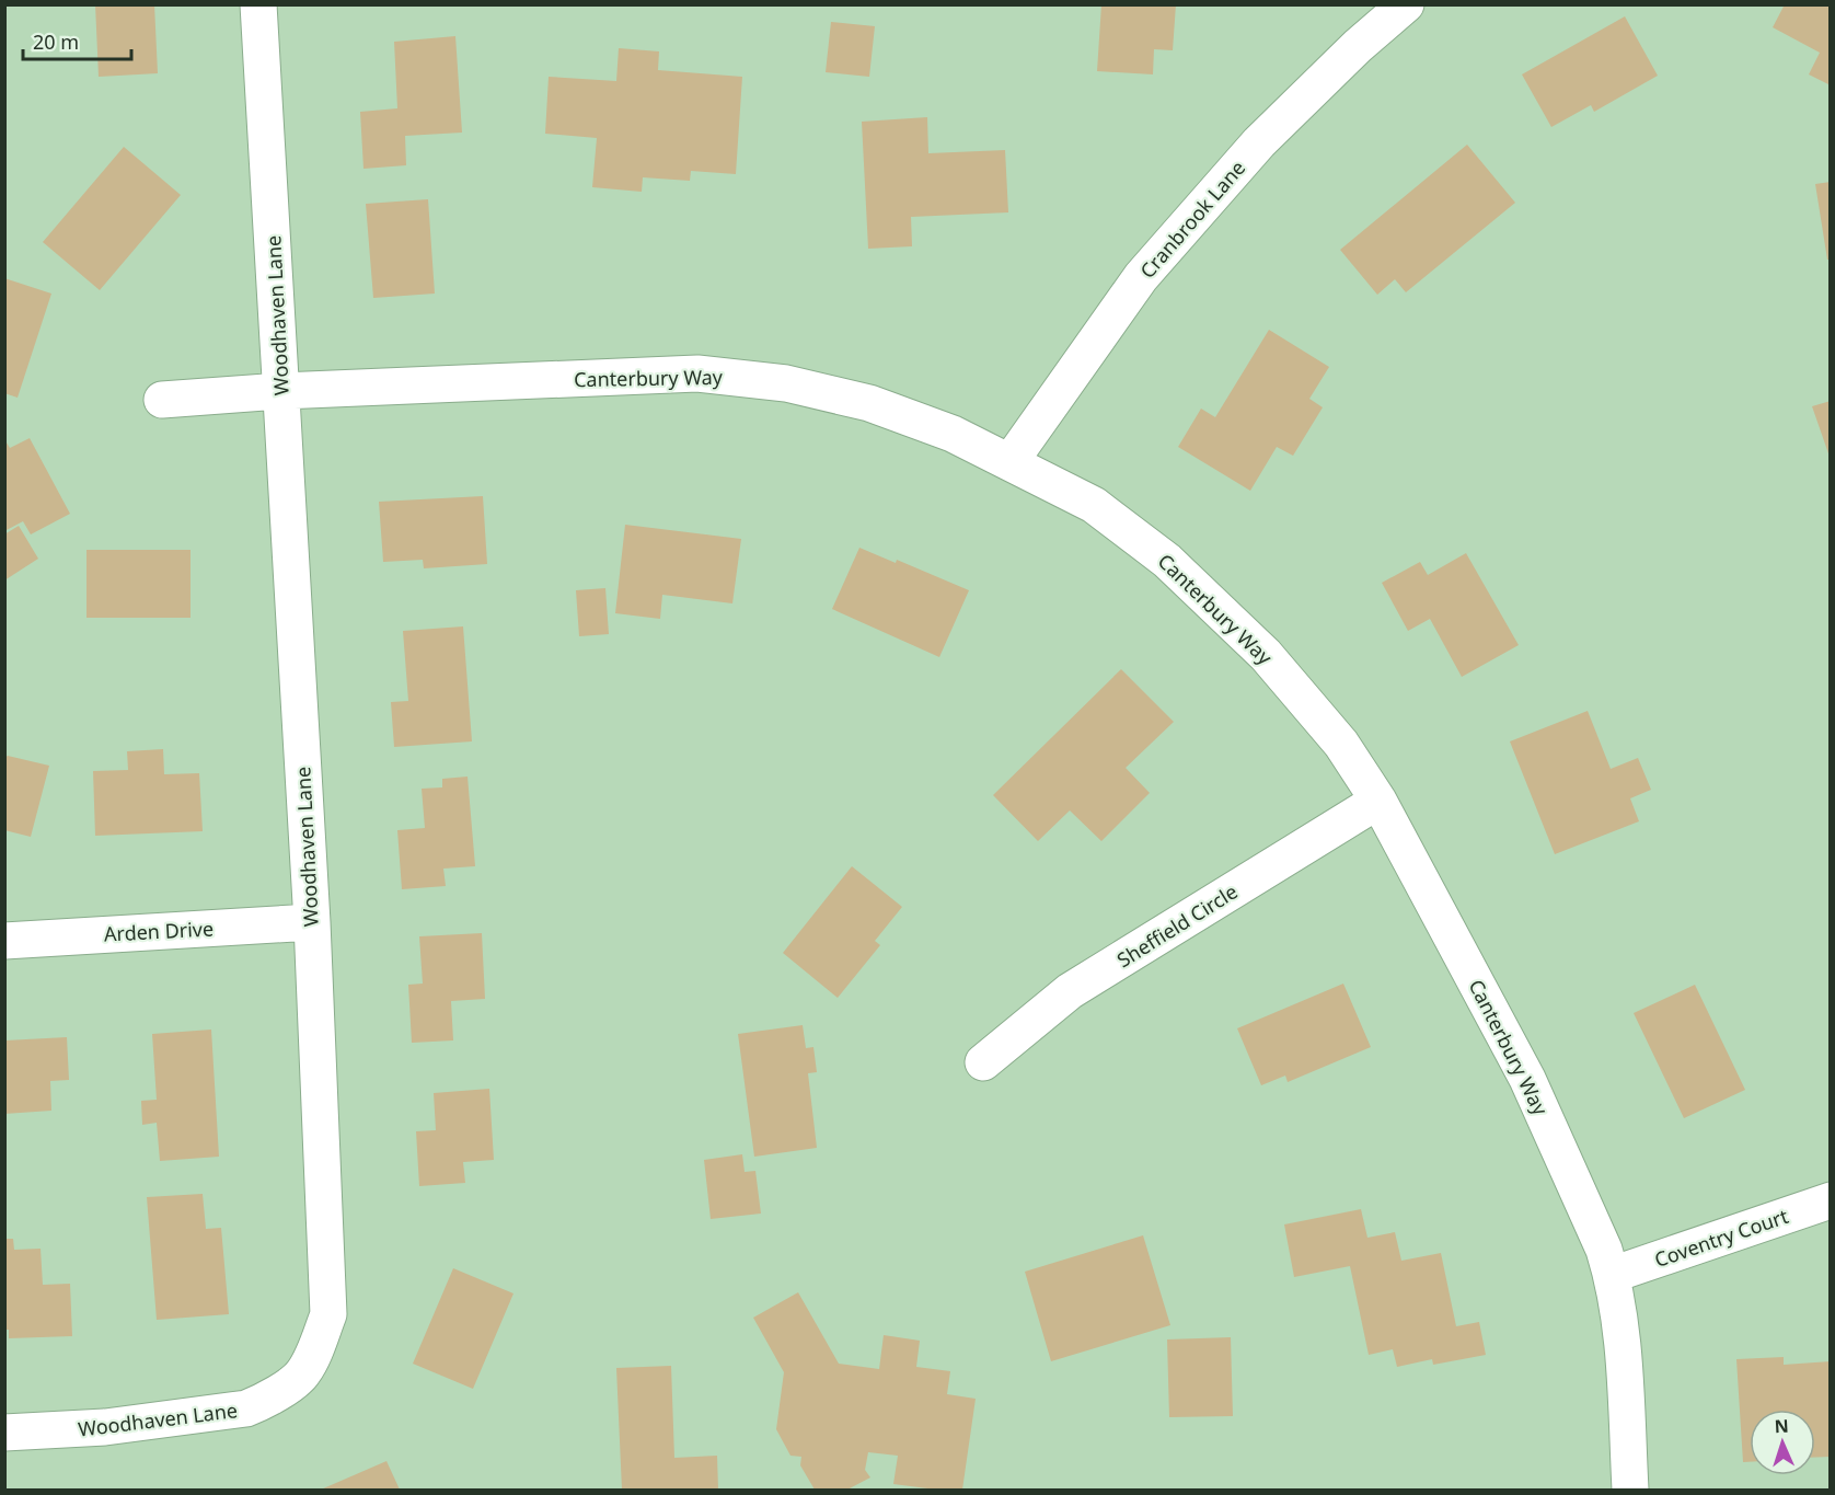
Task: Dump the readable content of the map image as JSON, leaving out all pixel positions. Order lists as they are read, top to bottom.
{
  "streets": {
    "street": [
      "Cranbrook Lane",
      "Woodhaven Lane",
      "Canterbury Way",
      "Sheffield Circle",
      "Arden Drive",
      "Coventry Court"
    ]
  },
  "crossings": [
    ["Cranbrook Lane", "Canterbury Way"],
    ["Woodhaven Lane", "Canterbury Way"],
    ["Woodhaven Lane", "Arden Drive"],
    ["Canterbury Way", "Sheffield Circle"],
    ["Canterbury Way", "Coventry Court"]
  ],
  "scale_bar": "20 m",
  "north": "top"
}
